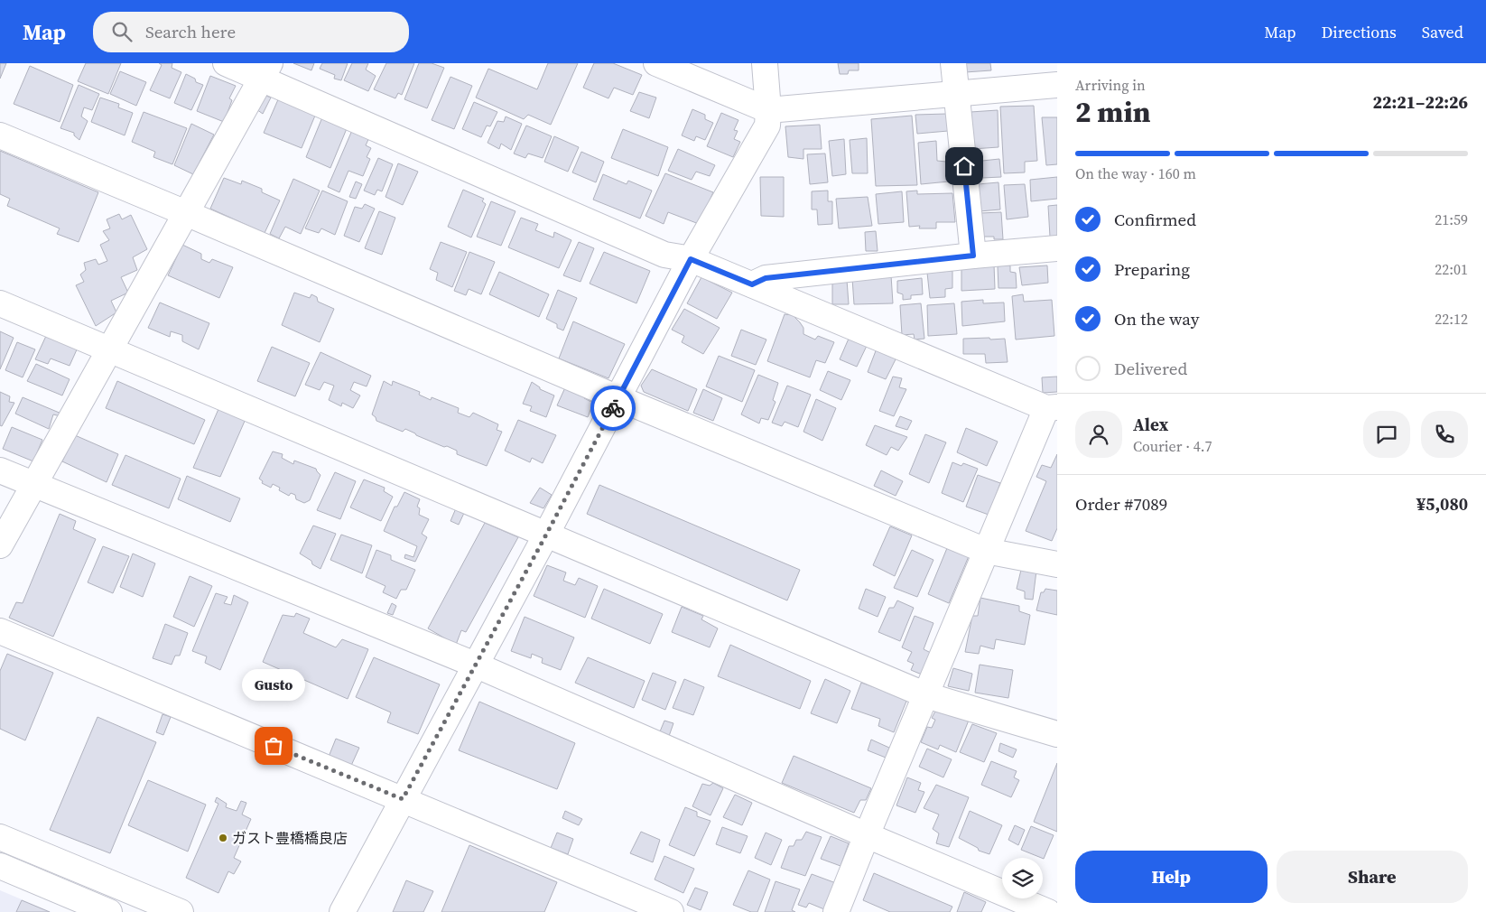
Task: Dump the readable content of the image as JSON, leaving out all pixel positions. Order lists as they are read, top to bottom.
{
  "places": ["Gusto", "ガスト豊橋橋良店"],
  "page": {
    "header": "Map",
    "search": "Search here",
    "nav": ["Map", "Directions", "Saved"],
    "heading": ["2 min", "Arriving in", "22:21–22:26"],
    "panel": [
      "Alex",
      "Courier · 4.7",
      "Order #7089",
      "¥5,080"
    ],
    "bar": "On the way · 160 m",
    "list": [
      ["Confirmed", "21:59"],
      ["Preparing", "22:01"],
      ["On the way", "22:12"],
      "Delivered"
    ],
    "bubble": "Gusto",
    "buttons": ["Help", "Share"]
  }
}
